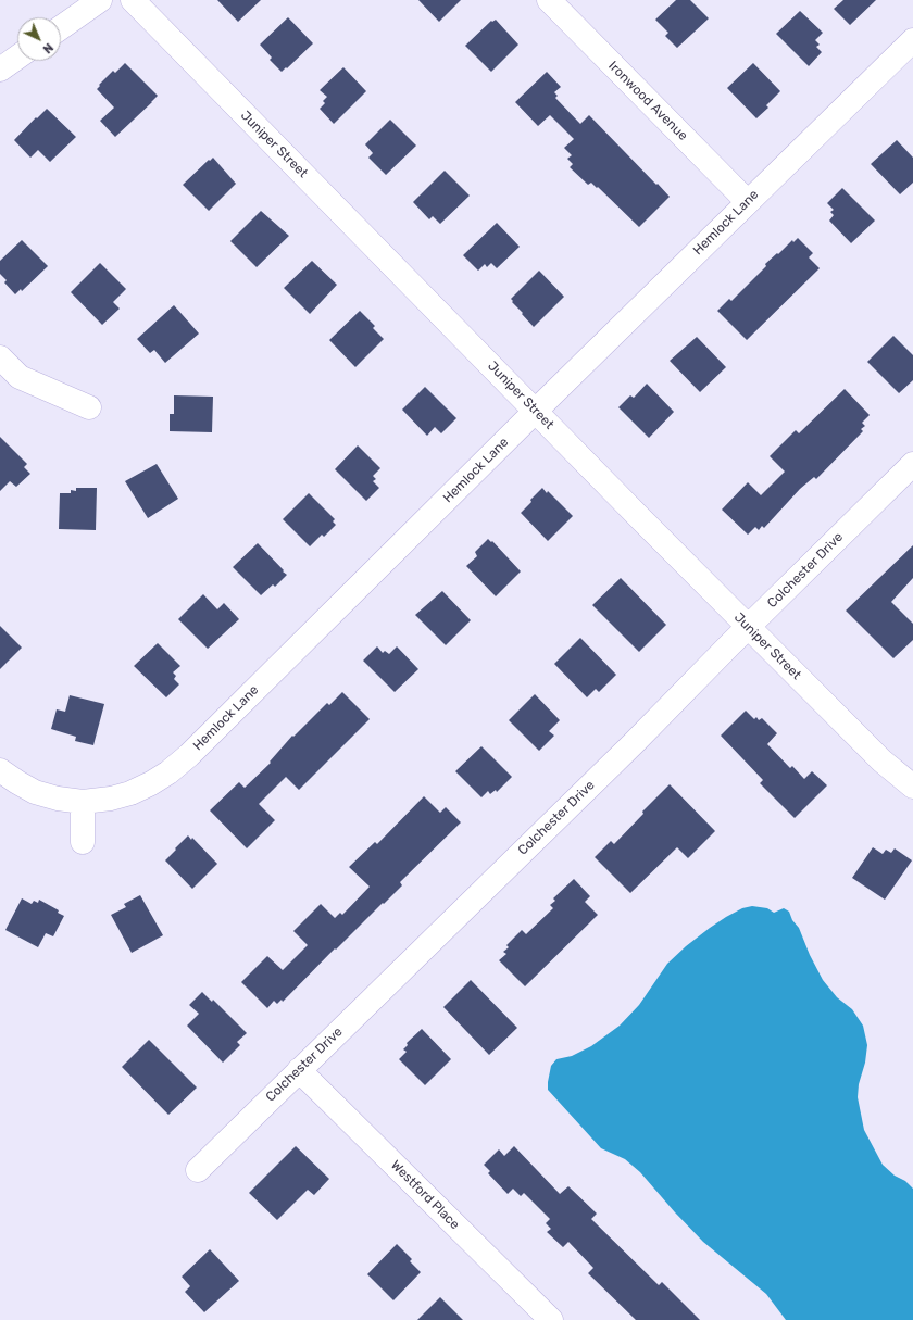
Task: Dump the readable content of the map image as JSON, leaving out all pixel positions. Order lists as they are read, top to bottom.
{
  "streets": {
    "street": [
      "Ironwood Avenue",
      "Juniper Street",
      "Hemlock Lane",
      "Colchester Drive",
      "Westford Place"
    ]
  },
  "crossings": [
    ["Ironwood Avenue", "Hemlock Lane"],
    ["Juniper Street", "Hemlock Lane"],
    ["Juniper Street", "Colchester Drive"],
    ["Colchester Drive", "Westford Place"]
  ],
  "north": "bottom right"
}
